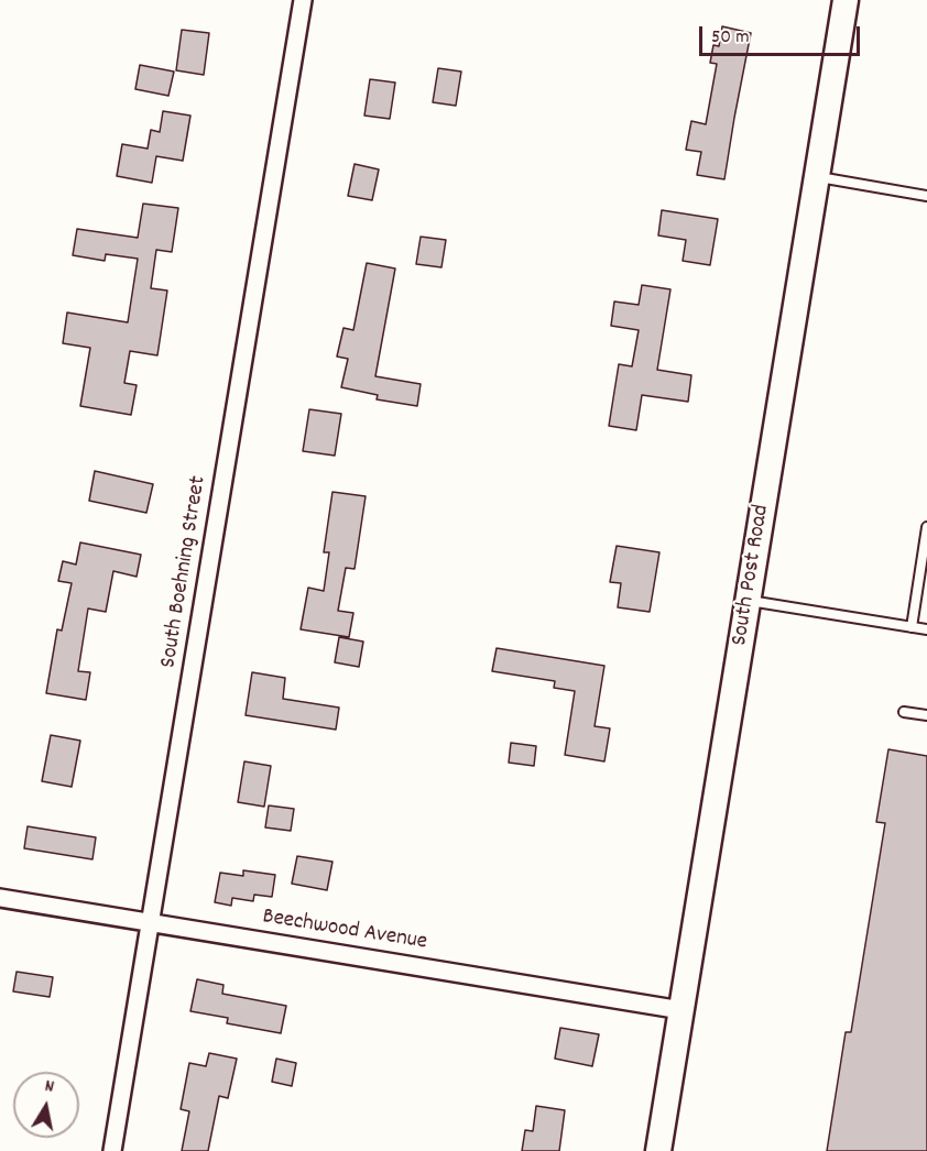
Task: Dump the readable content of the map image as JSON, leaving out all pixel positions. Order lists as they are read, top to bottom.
{
  "streets": {
    "main road": ["South Post Road"],
    "street": ["South Boehning Street", "Beechwood Avenue"]
  },
  "crossings": [
    ["South Boehning Street", "Beechwood Avenue"],
    ["South Post Road", "Beechwood Avenue"]
  ],
  "scale_bar": "50 m",
  "north": "top"
}
